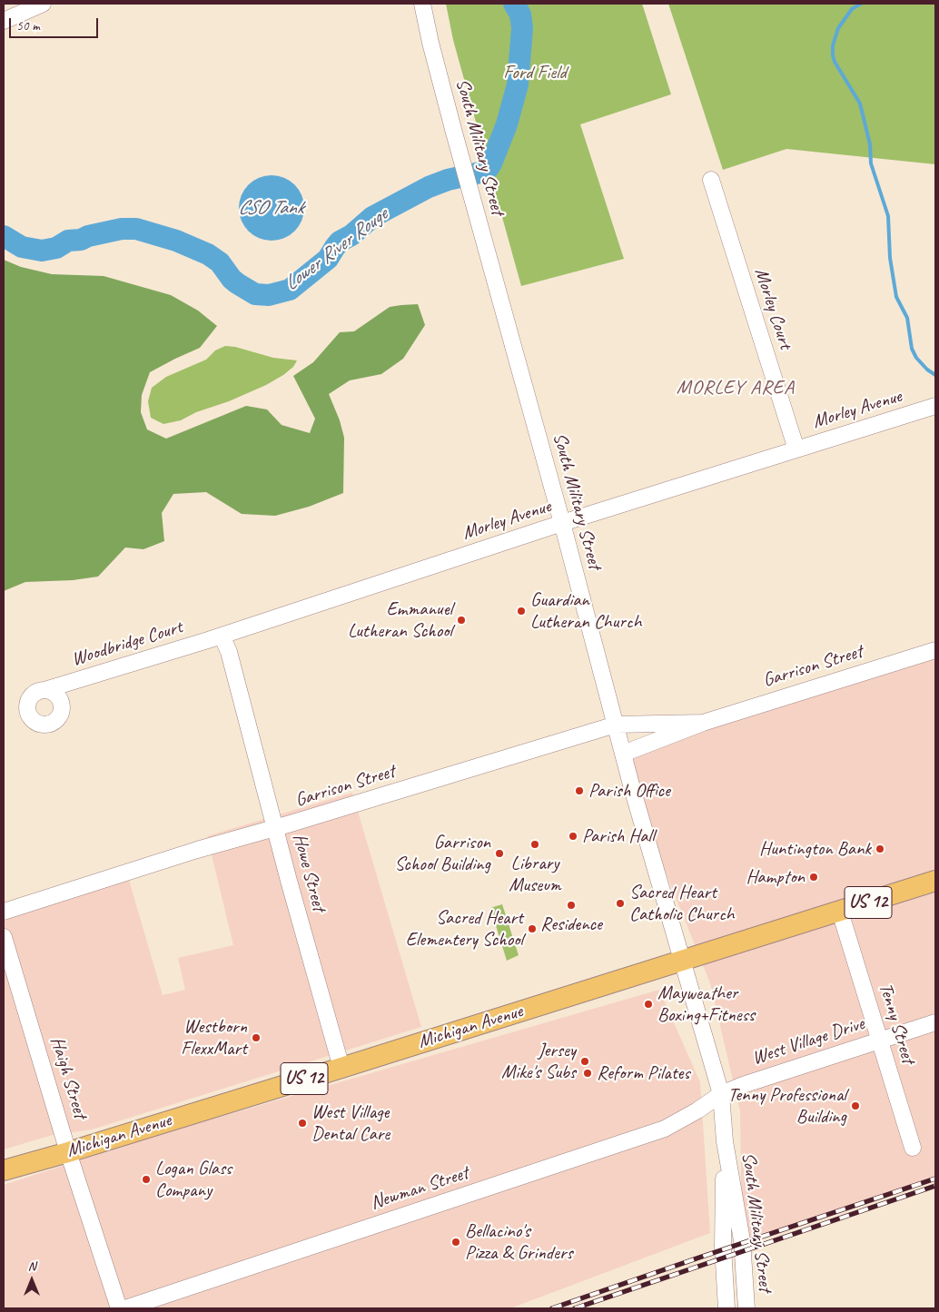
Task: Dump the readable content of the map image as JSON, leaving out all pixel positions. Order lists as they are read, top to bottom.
{
  "streets": {
    "main road": ["US 12", "Michigan Avenue"],
    "street": [
      "South Military Street",
      "Morley Court",
      "Morley Avenue",
      "Woodbridge Court",
      "Garrison Street",
      "Howe Street",
      "Tenny Street",
      "West Village Drive",
      "Haigh Street",
      "Newman Street"
    ]
  },
  "crossings": [
    ["South Military Street", "Morley Avenue"],
    ["South Military Street", "Garrison Street"],
    ["South Military Street", "Michigan Avenue"],
    ["South Military Street", "West Village Drive"],
    ["South Military Street", "Newman Street"],
    ["Morley Court", "Morley Avenue"],
    ["Morley Avenue", "Woodbridge Court"],
    ["Morley Avenue", "Howe Street"],
    ["Woodbridge Court", "Howe Street"],
    ["Garrison Street", "Howe Street"],
    ["Howe Street", "Michigan Avenue"],
    ["Tenny Street", "Michigan Avenue"],
    ["Tenny Street", "West Village Drive"],
    ["Michigan Avenue", "Haigh Street"],
    ["West Village Drive", "Newman Street"]
  ],
  "districts": ["MORLEY AREA"],
  "water": ["CSO Tank", "Lower River Rouge"],
  "parks": ["Ford Field"],
  "places": [
    "Guardian Lutheran Church",
    "Emmanuel Lutheran School",
    "Parish Office",
    "Parish Hall",
    "Library Museum",
    "Huntington Bank",
    "Garrison School Building",
    "Hampton",
    "Sacred Heart Catholic Church",
    "Residence",
    "Sacred Heart Elementery School",
    "Mayweather Boxing+Fitness",
    "Westborn FlexxMart",
    "Jersey Mike's Subs",
    "Reform Pilates",
    "Tenny Professional Building",
    "West Village Dental Care",
    "Logan Glass Company",
    "Bellacino's Pizza & Grinders"
  ],
  "scale_bar": "50 m",
  "north": "top"
}
